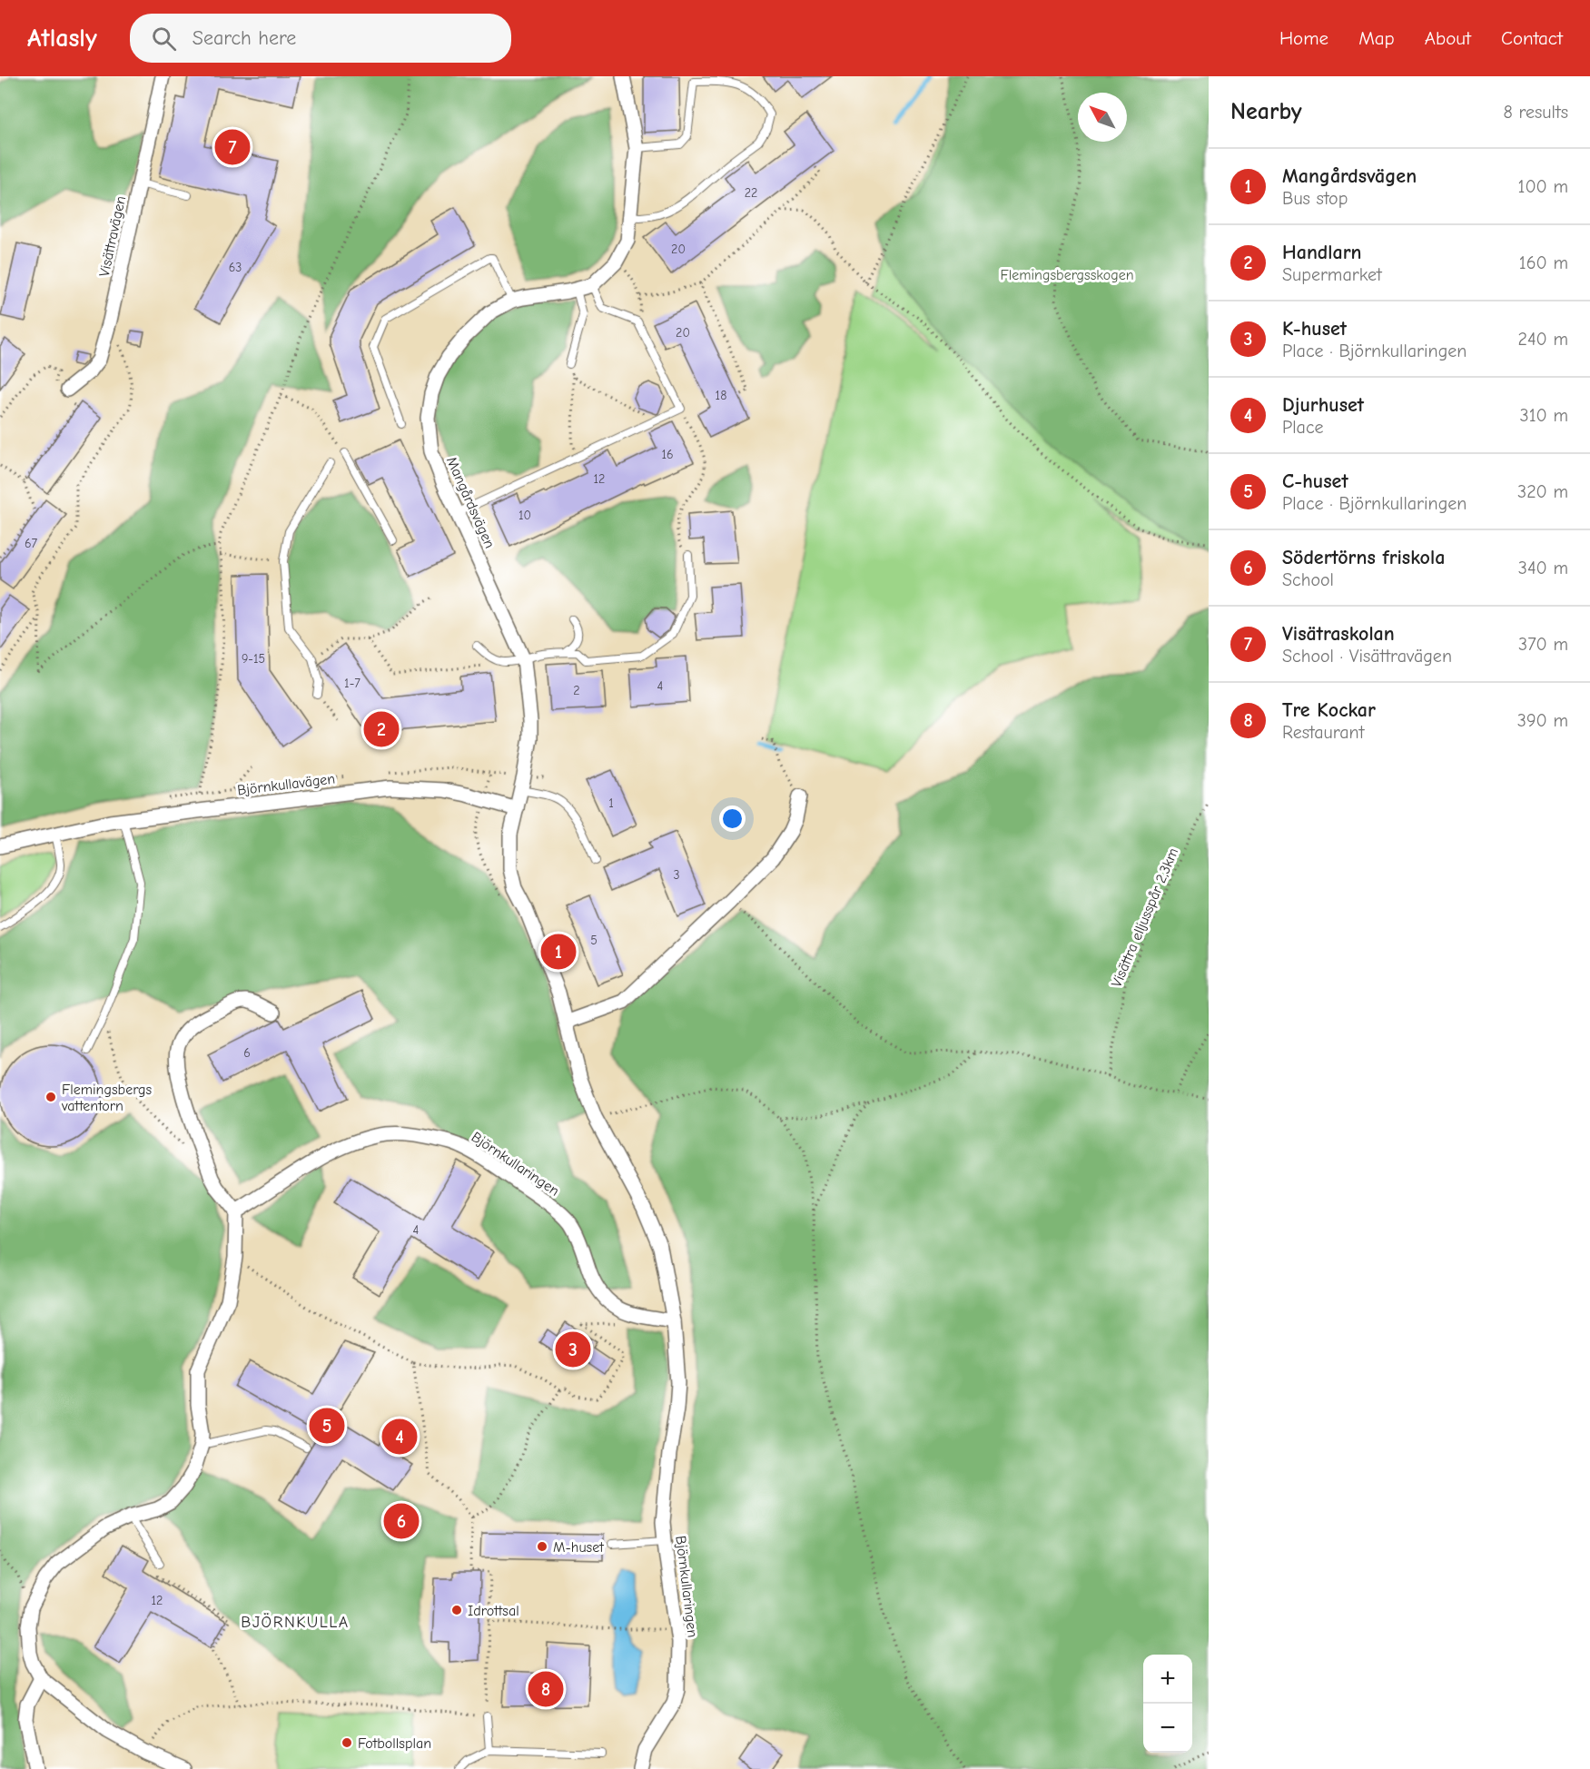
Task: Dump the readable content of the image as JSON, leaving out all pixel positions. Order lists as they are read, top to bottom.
{
  "streets": {
    "street": [
      "Visättravägen",
      "Mangårdsvägen",
      "Björnkullavägen",
      "Björnkullaringen"
    ],
    "path": ["Visättra elljusspår 2,3km"]
  },
  "crossings": [
    ["Mangårdsvägen", "Björnkullavägen"],
    ["Mangårdsvägen", "Björnkullaringen"],
    ["Björnkullavägen", "Björnkullaringen"]
  ],
  "districts": ["BJÖRNKULLA"],
  "parks": ["Flemingsbergsskogen"],
  "places": [
    "Flemingsbergs vattentorn",
    "M-huset",
    "Idrottsal",
    "Fotbollsplan"
  ],
  "house_numbers": [
    "22",
    "20",
    "63",
    "20",
    "18",
    "16",
    "12",
    "10",
    "67",
    "9-15",
    "1-7",
    "4",
    "2",
    "1",
    "3",
    "5",
    "6",
    "4",
    "12"
  ],
  "north": "top left",
  "page": {
    "header": "Atlasly",
    "search": "Search here",
    "nav": [
      "Home",
      "Map",
      "About",
      "Contact"
    ],
    "heading": ["Nearby", "8 results"],
    "pins": [
      "7",
      "2",
      "1",
      "3",
      "5",
      "4",
      "6",
      "8"
    ],
    "list": [
      {
        "mark": "1",
        "name": "Mangårdsvägen",
        "note": "Bus stop",
        "value": "100 m"
      },
      {
        "mark": "2",
        "name": "Handlarn",
        "note": "Supermarket",
        "value": "160 m"
      },
      {
        "mark": "3",
        "name": "K-huset",
        "note": "Place · Björnkullaringen",
        "value": "240 m"
      },
      {
        "mark": "4",
        "name": "Djurhuset",
        "note": "Place",
        "value": "310 m"
      },
      {
        "mark": "5",
        "name": "C-huset",
        "note": "Place · Björnkullaringen",
        "value": "320 m"
      },
      {
        "mark": "6",
        "name": "Södertörns friskola",
        "note": "School",
        "value": "340 m"
      },
      {
        "mark": "7",
        "name": "Visätraskolan",
        "note": "School · Visättravägen",
        "value": "370 m"
      },
      {
        "mark": "8",
        "name": "Tre Kockar",
        "note": "Restaurant",
        "value": "390 m"
      }
    ],
    "map_buttons": ["+", "−"]
  }
}
